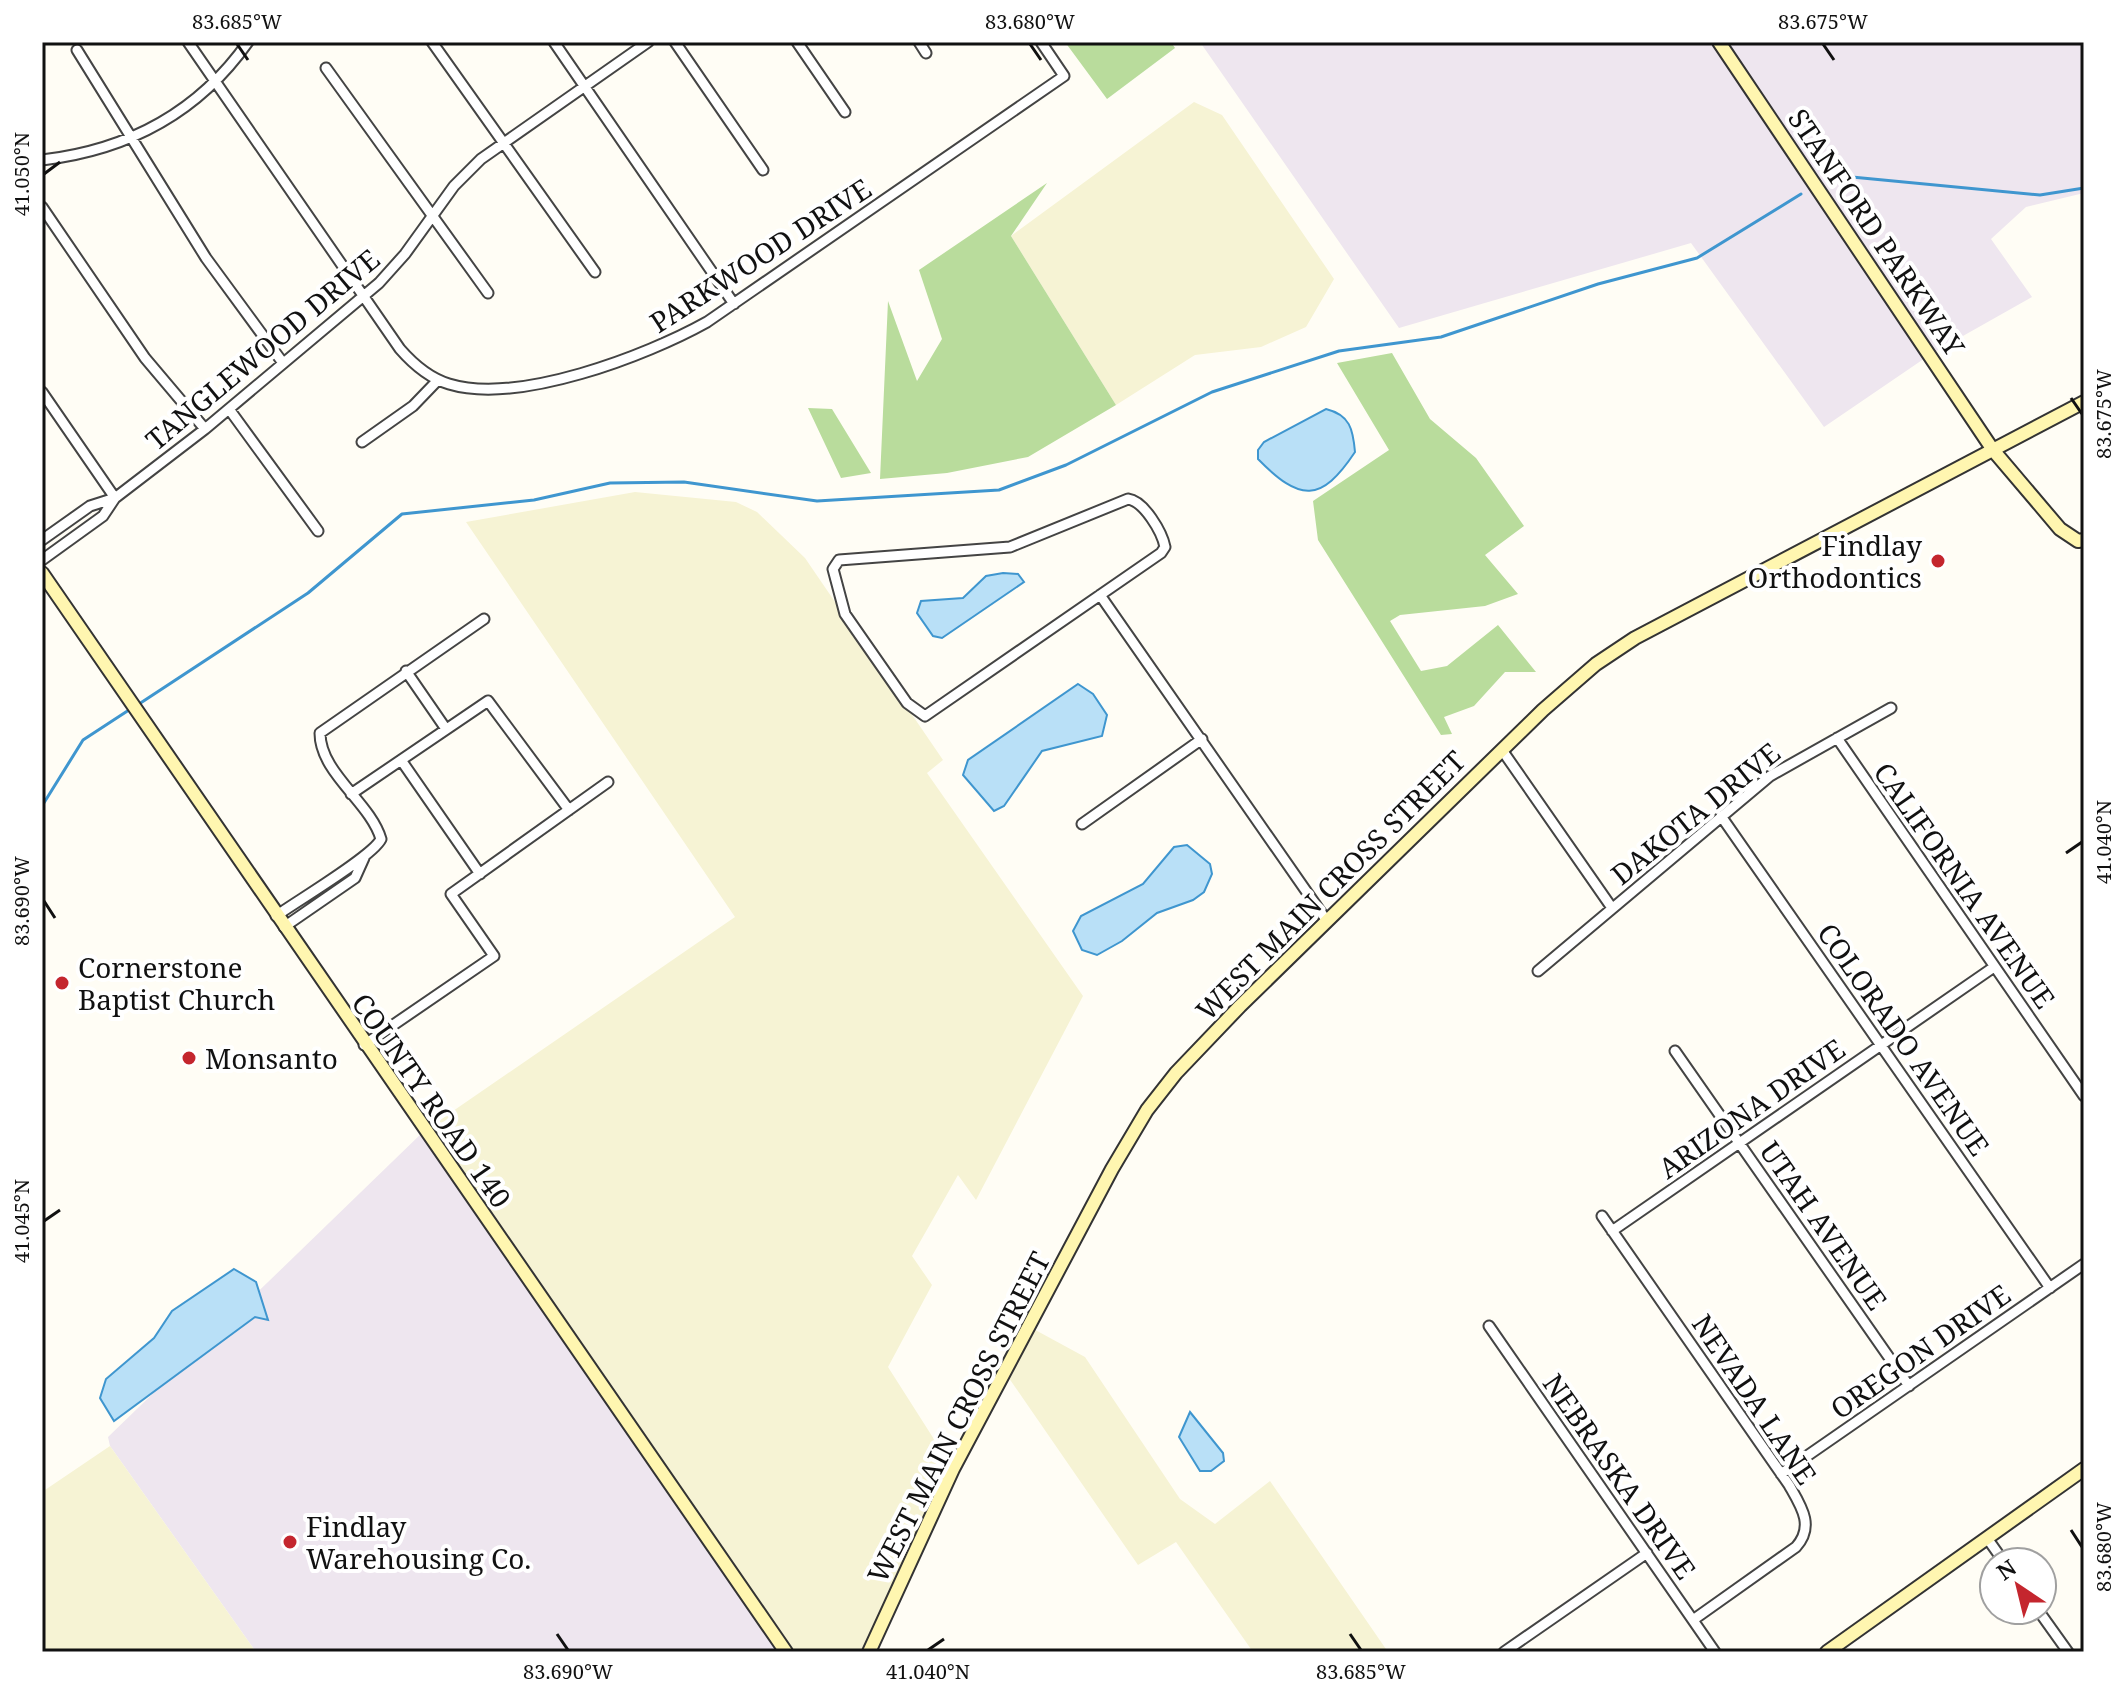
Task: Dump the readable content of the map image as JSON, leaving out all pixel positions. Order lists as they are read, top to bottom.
{
  "streets": {
    "street": [
      "STANFORD PARKWAY",
      "PARKWOOD DRIVE",
      "TANGLEWOOD DRIVE",
      "DAKOTA DRIVE",
      "WEST MAIN CROSS STREET",
      "CALIFORNIA AVENUE",
      "COLORADO AVENUE",
      "COUNTY ROAD 140",
      "ARIZONA DRIVE",
      "UTAH AVENUE",
      "OREGON DRIVE",
      "NEVADA LANE",
      "NEBRASKA DRIVE"
    ]
  },
  "crossings": [
    ["STANFORD PARKWAY", "WEST MAIN CROSS STREET"],
    ["PARKWOOD DRIVE", "TANGLEWOOD DRIVE"],
    ["DAKOTA DRIVE", "CALIFORNIA AVENUE"],
    ["DAKOTA DRIVE", "COLORADO AVENUE"],
    ["CALIFORNIA AVENUE", "ARIZONA DRIVE"],
    ["COLORADO AVENUE", "ARIZONA DRIVE"],
    ["COLORADO AVENUE", "OREGON DRIVE"],
    ["ARIZONA DRIVE", "UTAH AVENUE"],
    ["ARIZONA DRIVE", "NEVADA LANE"],
    ["UTAH AVENUE", "OREGON DRIVE"],
    ["OREGON DRIVE", "NEVADA LANE"],
    ["NEVADA LANE", "NEBRASKA DRIVE"]
  ],
  "places": [
    "Findlay Orthodontics",
    "Cornerstone Baptist Church",
    "Monsanto",
    "Findlay Warehousing Co."
  ],
  "north": "top left",
  "coordinates": [
    "83.685°W",
    "83.680°W",
    "83.675°W",
    "41.050°N",
    "41.040°N",
    "83.690°W",
    "41.045°N"
  ]
}
